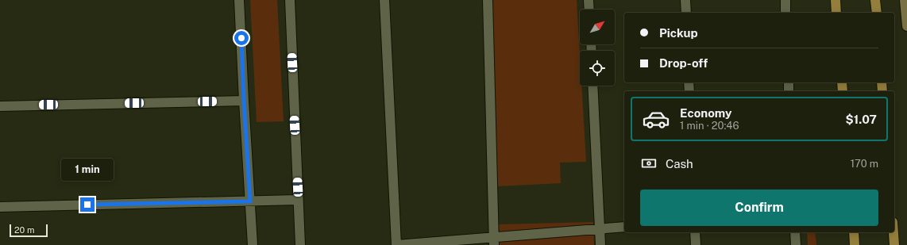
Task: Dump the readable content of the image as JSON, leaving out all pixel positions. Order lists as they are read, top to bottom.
{
  "scale_bar": "20 m",
  "north": "top right",
  "page": {
    "banner": ["Pickup", "Drop-off"],
    "list": [
      {
        "name": "Economy",
        "note": "1 min · 20:46",
        "value": "$1.07"
      }
    ],
    "pay": ["Cash", "170 m"],
    "bubble": "1 min",
    "buttons": "Confirm",
    "scale": "20 m"
  }
}
